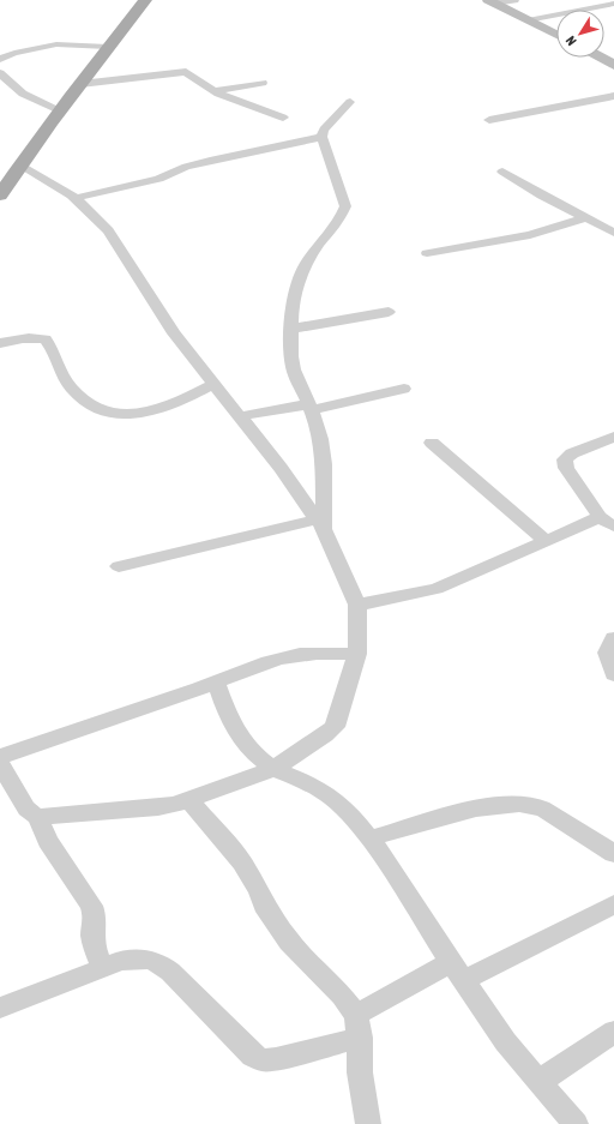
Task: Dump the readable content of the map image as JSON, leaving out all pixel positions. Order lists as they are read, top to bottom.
{
  "north": "bottom left"
}
